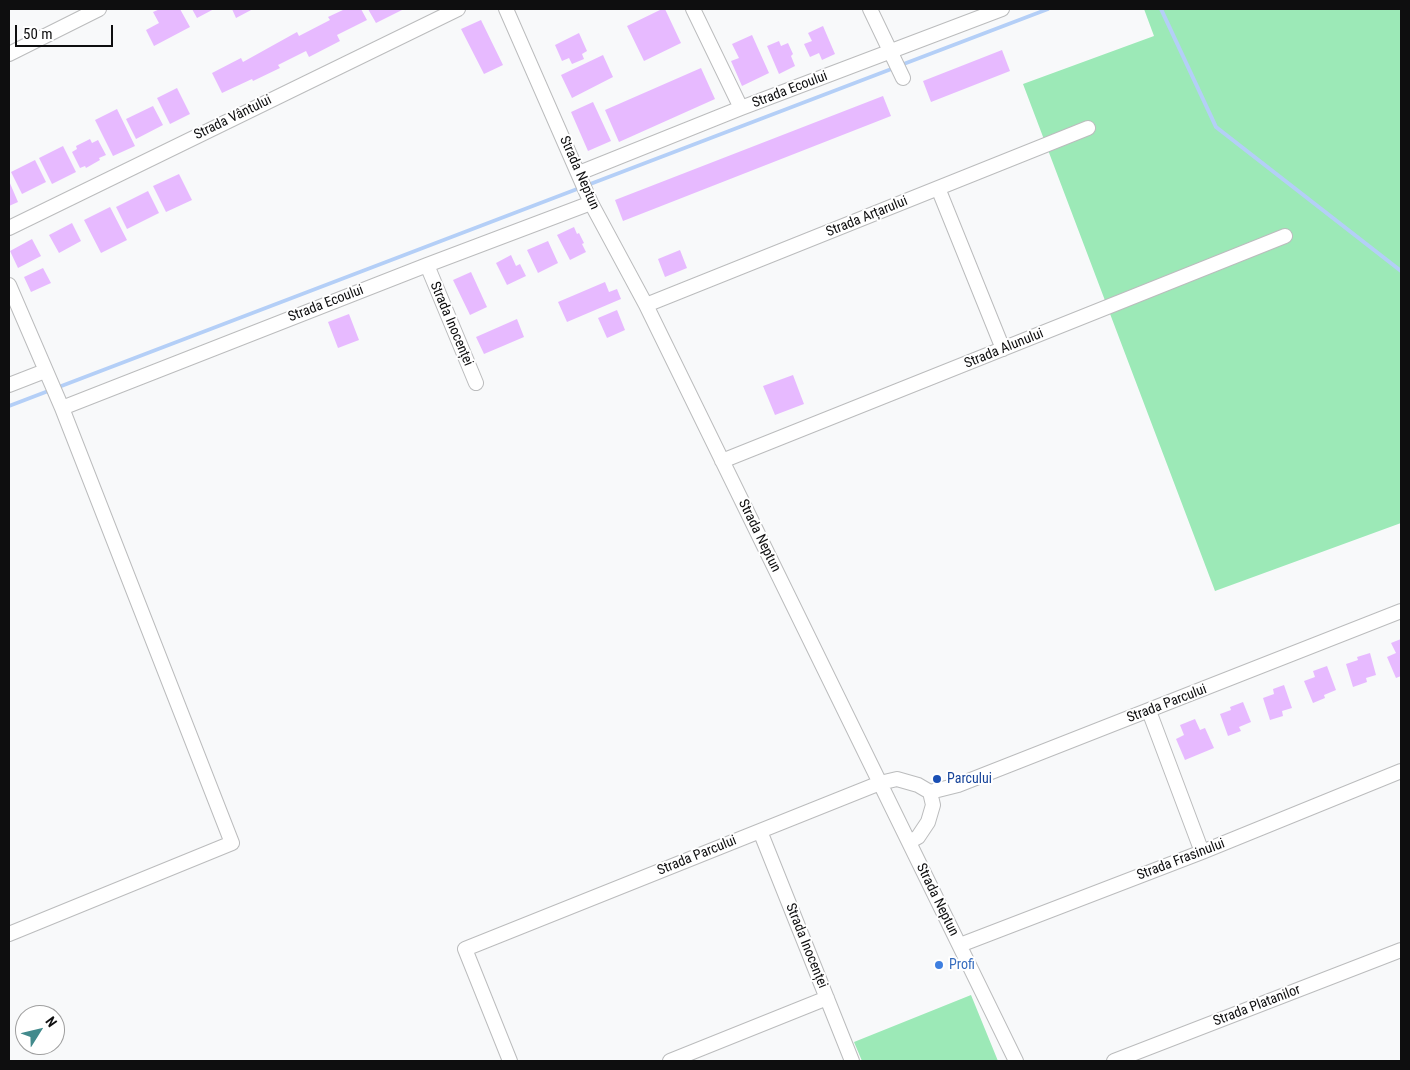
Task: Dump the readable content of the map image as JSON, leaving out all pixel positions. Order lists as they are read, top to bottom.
{
  "streets": {
    "street": [
      "Strada Ecoului",
      "Strada Vântului",
      "Strada Neptun",
      "Strada Arțarului",
      "Strada Inocenței",
      "Strada Alunului",
      "Strada Parcului",
      "Strada Frasinului",
      "Strada Platanilor"
    ]
  },
  "crossings": [
    ["Strada Ecoului", "Strada Neptun"],
    ["Strada Ecoului", "Strada Inocenței"],
    ["Strada Neptun", "Strada Arțarului"],
    ["Strada Neptun", "Strada Alunului"],
    ["Strada Neptun", "Strada Parcului"],
    ["Strada Neptun", "Strada Frasinului"],
    ["Strada Inocenței", "Strada Parcului"]
  ],
  "places": ["Parcului", "Profi"],
  "scale_bar": "50 m",
  "north": "top right"
}
